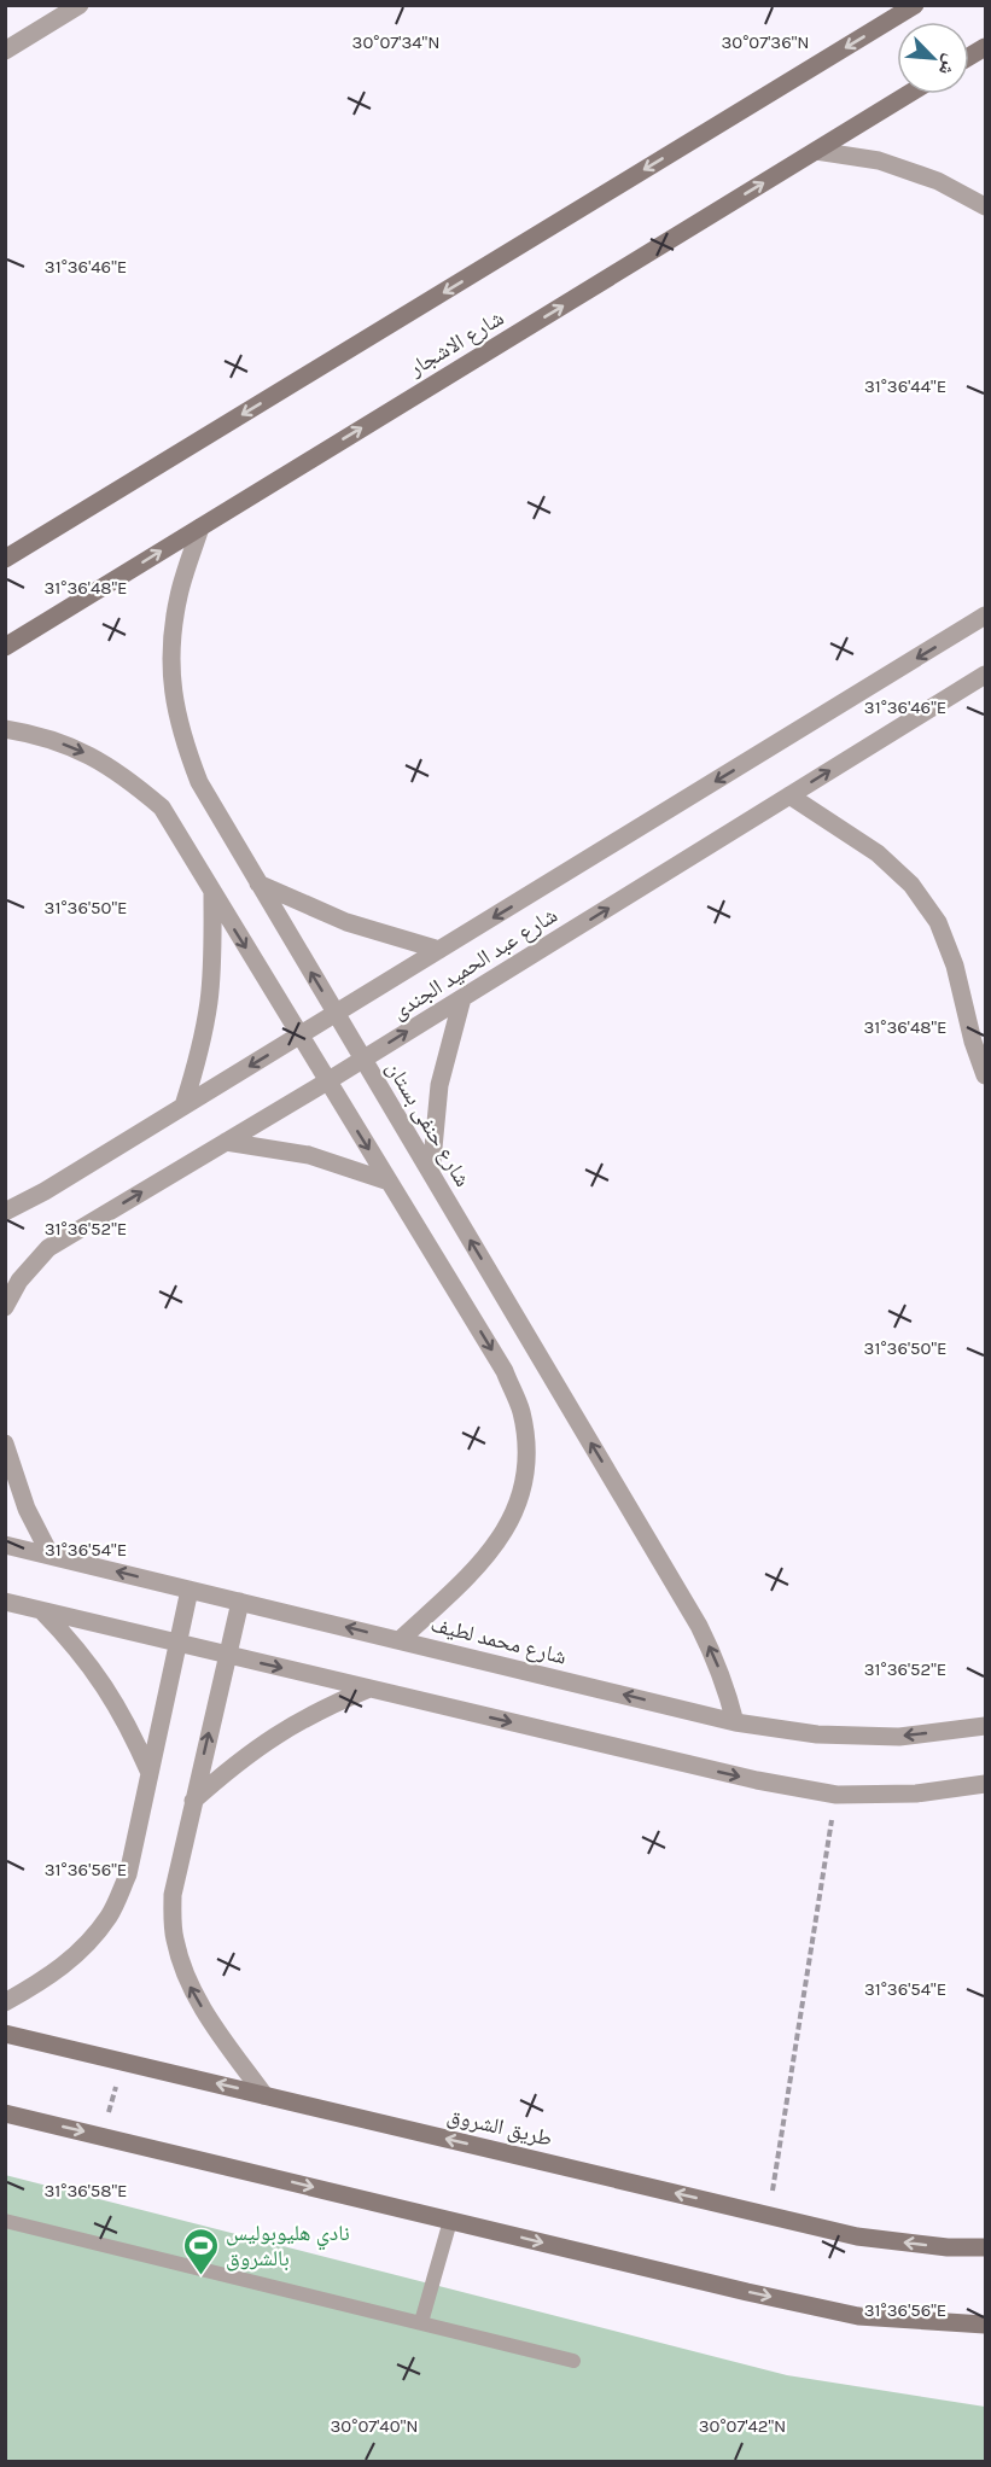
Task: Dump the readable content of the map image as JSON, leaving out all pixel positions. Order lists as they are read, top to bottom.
{
  "streets": {
    "street": [
      "شارع الاشجار",
      "شارع عبد الحميد الجندى",
      "شارع حنفى بستان",
      "شارع محمد لطيف",
      "طريق الشروق"
    ]
  },
  "crossings": [
    ["شارع الاشجار", "شارع حنفى بستان"],
    ["شارع عبد الحميد الجندى", "شارع حنفى بستان"],
    ["شارع حنفى بستان", "شارع محمد لطيف"]
  ],
  "one_way": ["شارع حنفى بستان"],
  "places": {
    "sports": ["نادي هليوبوليس بالشروق"]
  },
  "north": "bottom right",
  "coordinates": [
    "30°07'34\"N",
    "30°07'36\"N",
    "31°36'46\"E",
    "31°36'44\"E",
    "31°36'48\"E",
    "31°36'50\"E",
    "31°36'52\"E",
    "31°36'54\"E",
    "31°36'56\"E",
    "31°36'58\"E",
    "30°07'40\"N",
    "30°07'42\"N"
  ]
}
